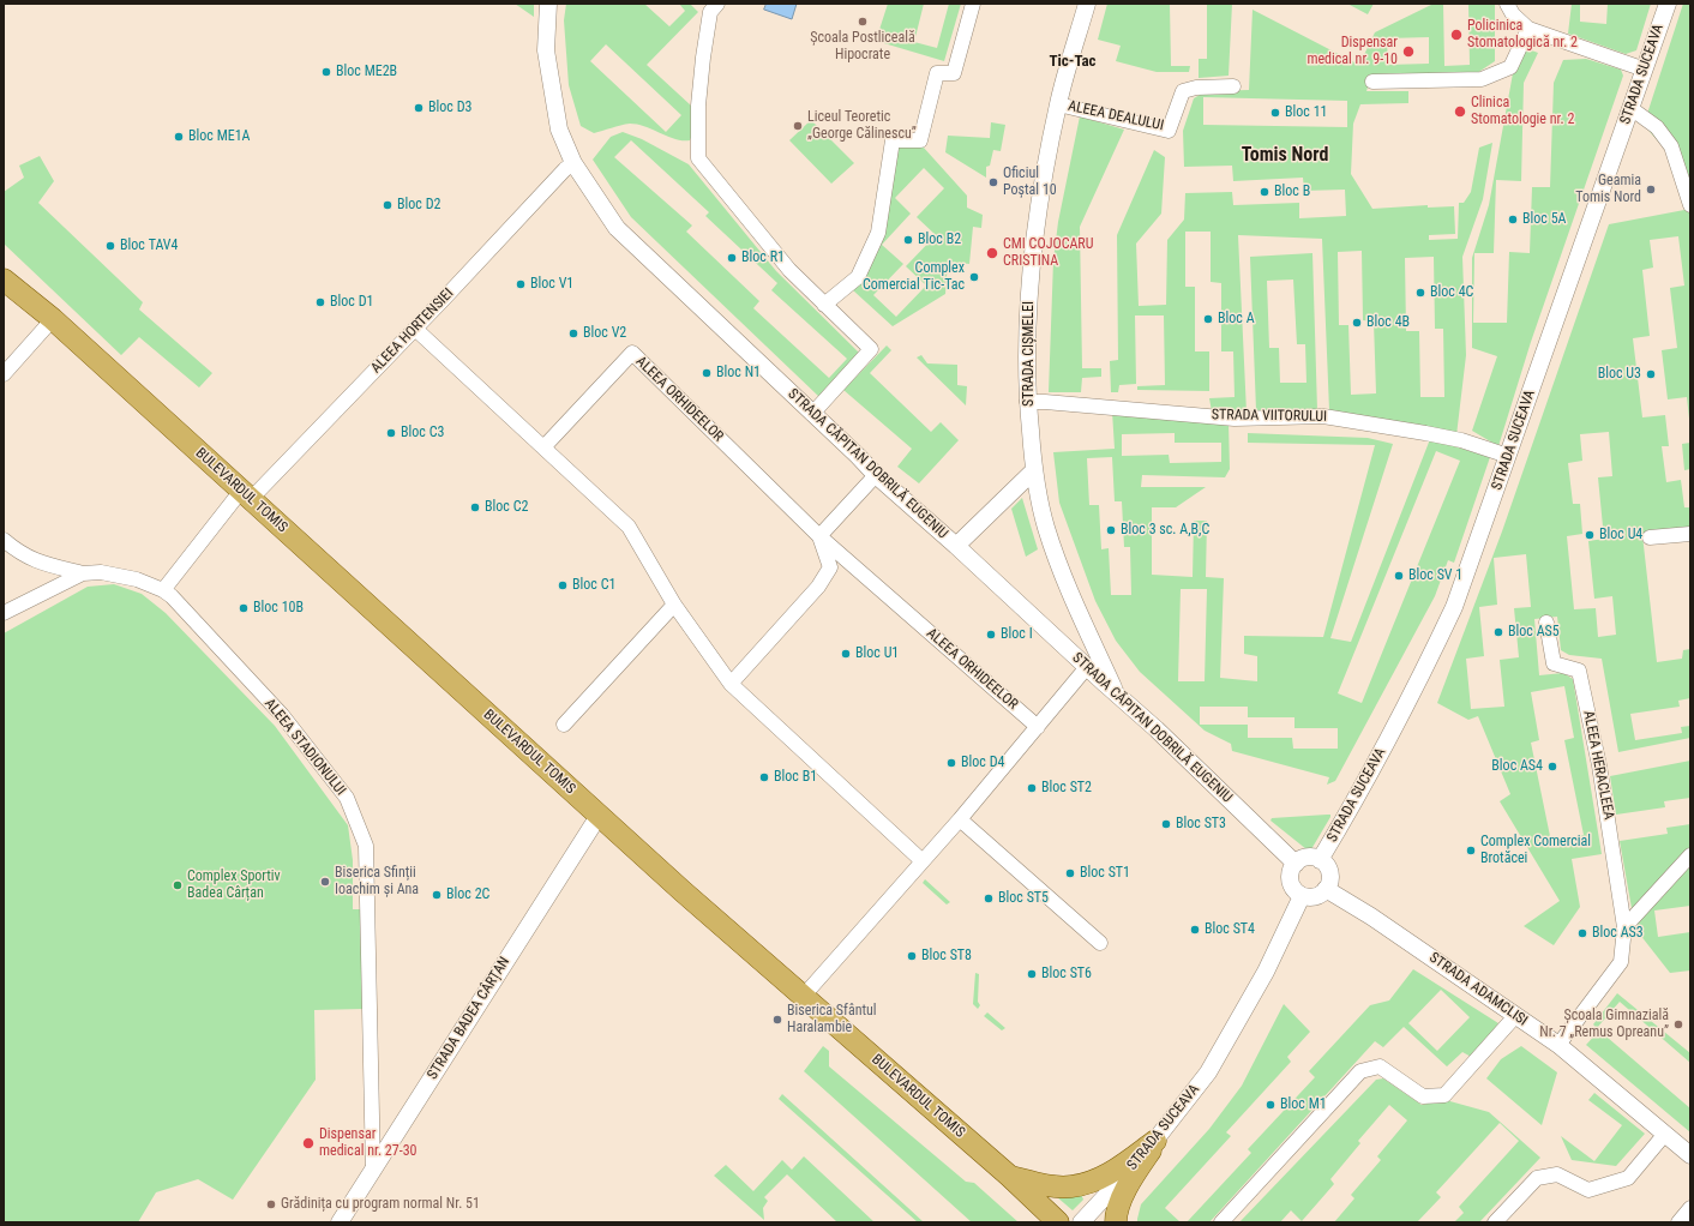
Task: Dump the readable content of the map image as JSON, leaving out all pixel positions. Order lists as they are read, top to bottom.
{
  "streets": {
    "main road": ["BULEVARDUL TOMIS"],
    "street": [
      "STRADA SUCEAVA",
      "ALEEA DEALULUI",
      "ALEEA HORTENSIEI",
      "STRADA CIȘMELEI",
      "ALEEA ORHIDEELOR",
      "STRADA VIITORULUI",
      "STRADA CĂPITAN DOBRILĂ EUGENIU",
      "ALEEA STADIONULUI",
      "ALEEA HERACLEEA",
      "STRADA ADAMCLISI",
      "STRADA BADEA CÂRȚAN"
    ]
  },
  "crossings": [
    ["STRADA SUCEAVA", "STRADA VIITORULUI"],
    ["STRADA SUCEAVA", "STRADA CĂPITAN DOBRILĂ EUGENIU"],
    ["STRADA SUCEAVA", "STRADA ADAMCLISI"],
    ["ALEEA DEALULUI", "STRADA CIȘMELEI"],
    ["ALEEA HORTENSIEI", "STRADA CĂPITAN DOBRILĂ EUGENIU"],
    ["ALEEA HORTENSIEI", "BULEVARDUL TOMIS"],
    ["ALEEA HORTENSIEI", "ALEEA STADIONULUI"],
    ["STRADA CIȘMELEI", "STRADA VIITORULUI"],
    ["STRADA CIȘMELEI", "STRADA CĂPITAN DOBRILĂ EUGENIU"],
    ["STRADA CĂPITAN DOBRILĂ EUGENIU", "STRADA ADAMCLISI"],
    ["BULEVARDUL TOMIS", "STRADA BADEA CÂRȚAN"],
    ["ALEEA STADIONULUI", "STRADA BADEA CÂRȚAN"],
    ["ALEEA HERACLEEA", "STRADA ADAMCLISI"]
  ],
  "districts": ["Tic-Tac", "Tomis Nord"],
  "places": [
    "Școala Postliceală Hipocrate",
    "Policinica Stomatologică nr. 2",
    "Dispensar medical nr. 9-10",
    "Bloc ME2B",
    "Bloc D3",
    "Clinica Stomatologie nr. 2",
    "Bloc 11",
    "Liceul Teoretic „George Călinescu”",
    "Bloc ME1A",
    "Oficiul Poștal 10",
    "Geamia Tomis Nord",
    "Bloc B",
    "Bloc D2",
    "Bloc 5A",
    "Bloc B2",
    "Bloc TAV4",
    "CMI COJOCARU CRISTINA",
    "Bloc R1",
    "Complex Comercial Tic-Tac",
    "Bloc V1",
    "Bloc 4C",
    "Bloc D1",
    "Bloc A",
    "Bloc 4B",
    "Bloc V2",
    "Bloc N1",
    "Bloc U3",
    "Bloc C3",
    "Bloc C2",
    "Bloc 3 sc. A,B,C",
    "Bloc U4",
    "Bloc SV 1",
    "Bloc C1",
    "Bloc 10B",
    "Bloc AS5",
    "Bloc I",
    "Bloc U1",
    "Bloc D4",
    "Bloc AS4",
    "Bloc B1",
    "Bloc ST2",
    "Bloc ST3",
    "Complex Comercial Brotăcei",
    "Bloc ST1",
    "Biserica Sfinții Ioachim și Ana",
    "Complex Sportiv Badea Cârțan",
    "Bloc 2C",
    "Bloc ST5",
    "Bloc ST4",
    "Bloc AS3",
    "Bloc ST8",
    "Bloc ST6",
    "Biserica Sfântul Haralambie",
    "Școala Gimnazială Nr. 7 „Remus Opreanu”",
    "Bloc M1",
    "Dispensar medical nr. 27-30",
    "Grădinița cu program normal Nr. 51"
  ]
}
